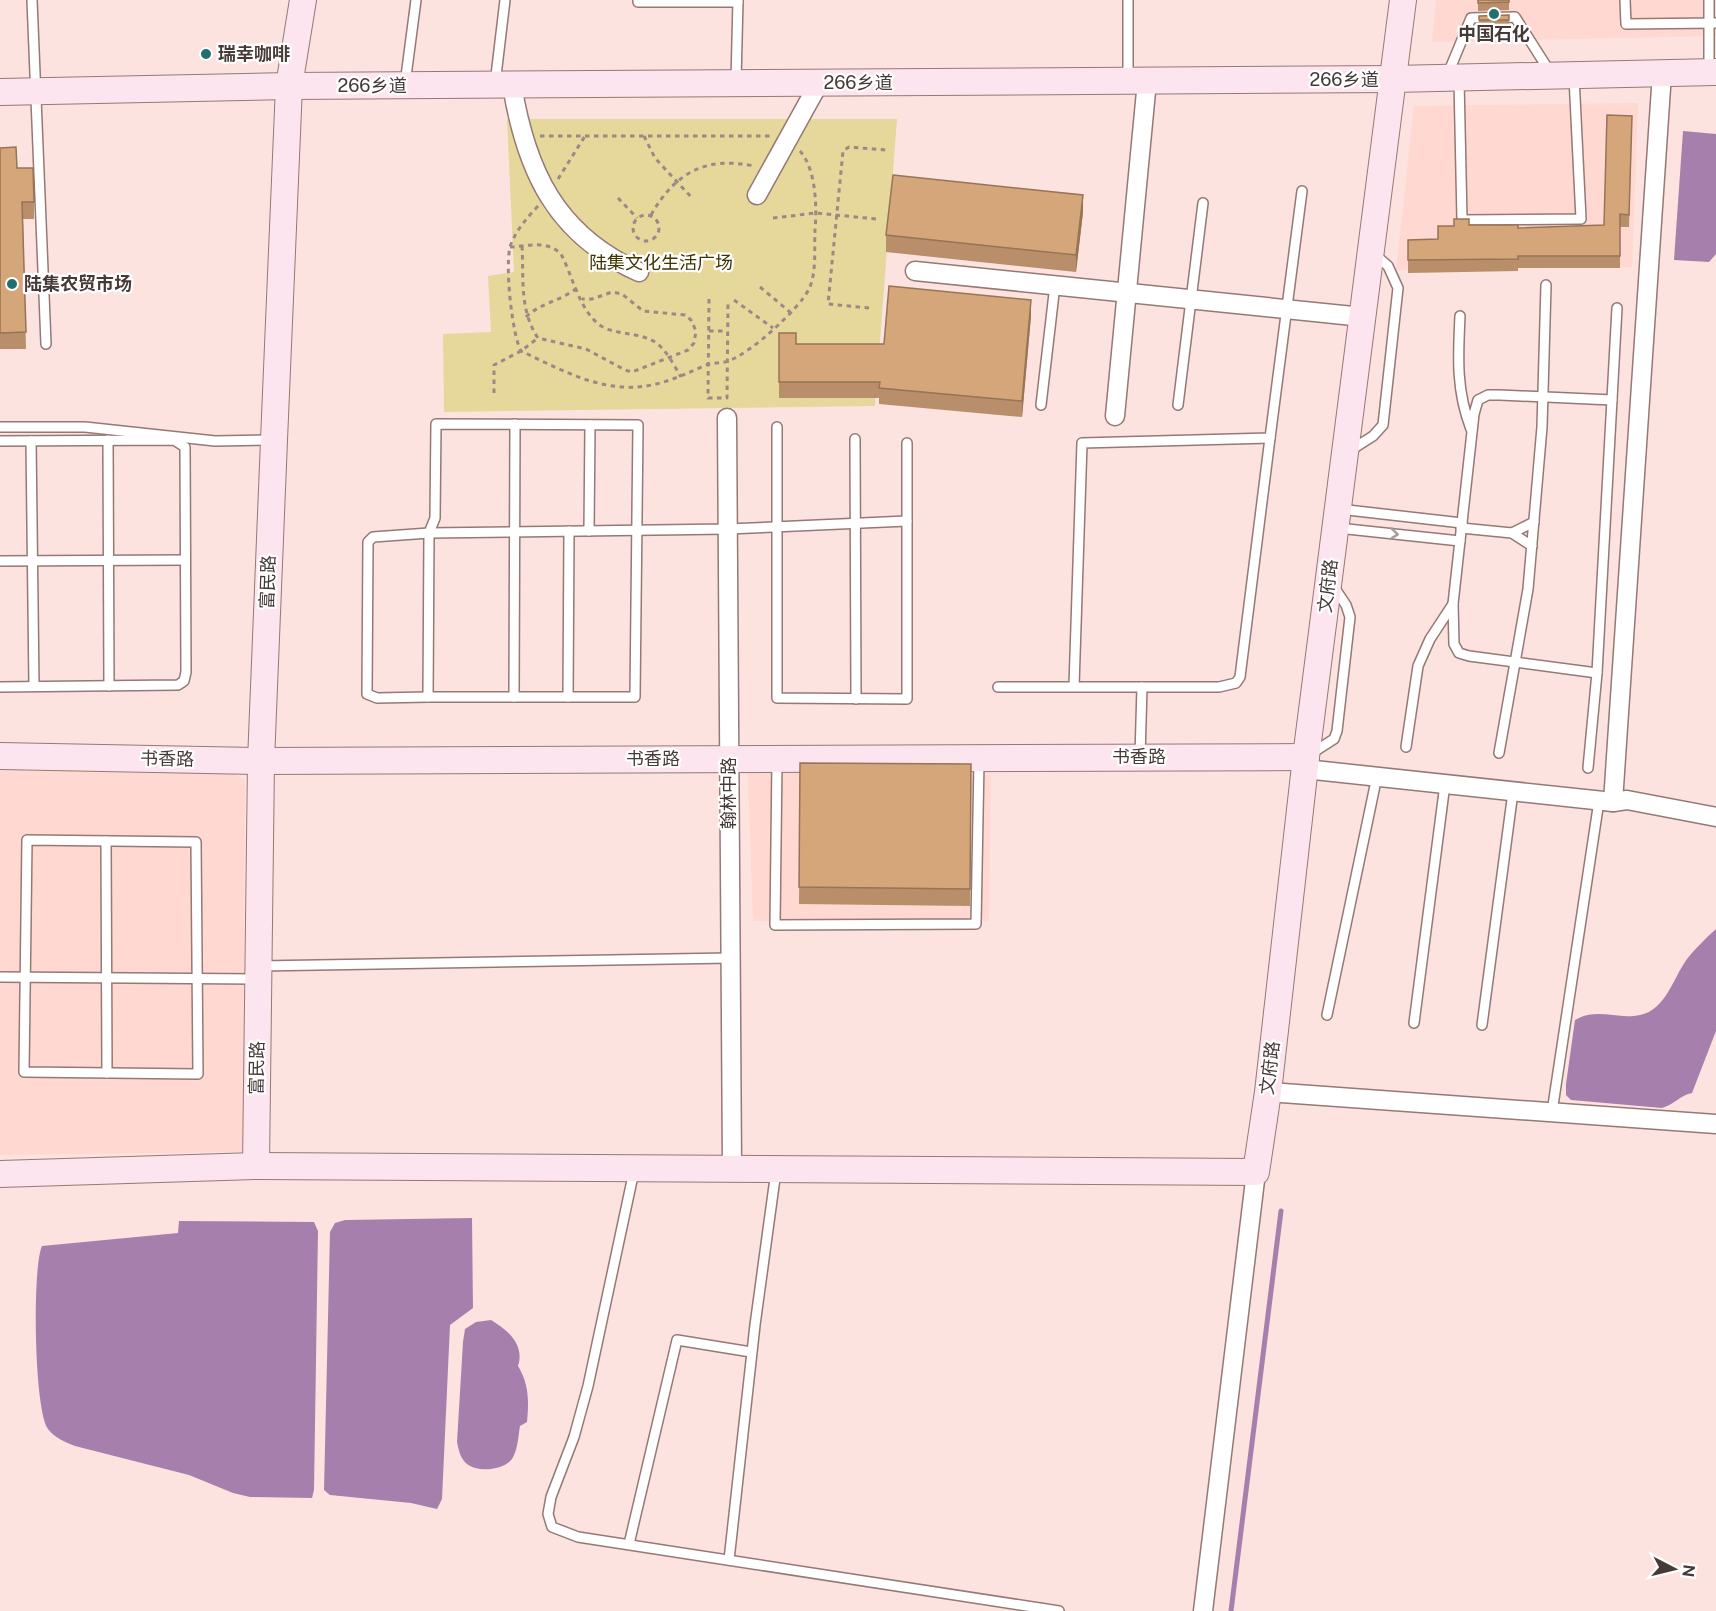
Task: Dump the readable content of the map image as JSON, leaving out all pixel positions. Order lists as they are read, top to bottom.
{
  "streets": {
    "street": [
      "266乡道",
      "富民路",
      "文府路",
      "书香路",
      "翰林中路"
    ]
  },
  "crossings": [
    ["266乡道", "富民路"],
    ["266乡道", "文府路"],
    ["富民路", "书香路"],
    ["文府路", "书香路"],
    ["书香路", "翰林中路"]
  ],
  "parks": ["陆集文化生活广场"],
  "places": ["中国石化", "瑞幸咖啡", "陆集农贸市场"],
  "north": "right"
}
